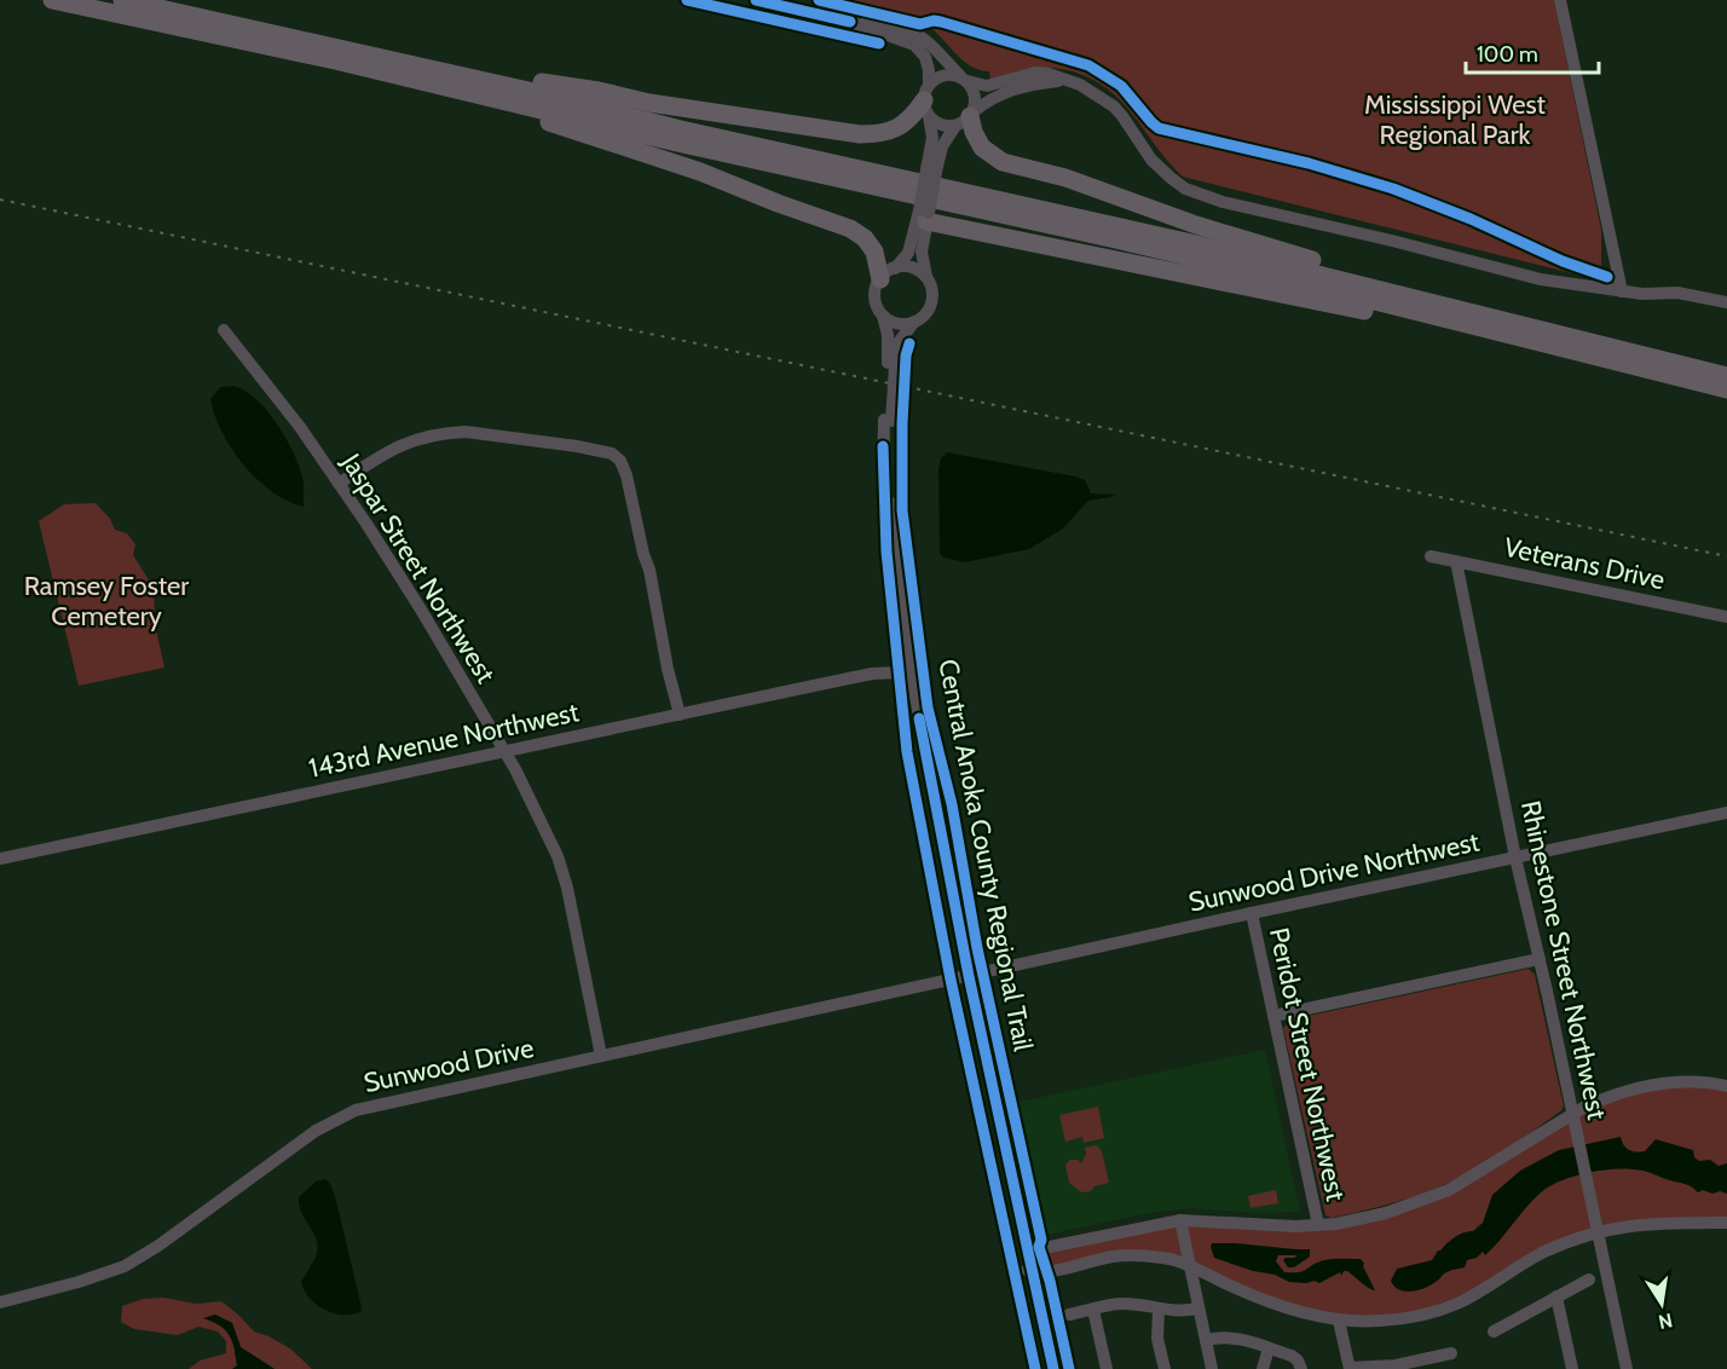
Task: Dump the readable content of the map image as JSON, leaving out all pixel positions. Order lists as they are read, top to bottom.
{
  "streets": {
    "street": [
      "Veterans Drive",
      "Jaspar Street Northwest",
      "143rd Avenue Northwest",
      "Sunwood Drive Northwest",
      "Rhinestone Street Northwest",
      "Peridot Street Northwest",
      "Sunwood Drive"
    ],
    "cycle path": ["Central Anoka County Regional Trail"]
  },
  "crossings": [
    ["Veterans Drive", "Rhinestone Street Northwest"],
    ["Jaspar Street Northwest", "143rd Avenue Northwest"],
    ["Jaspar Street Northwest", "Sunwood Drive"],
    ["Sunwood Drive Northwest", "Rhinestone Street Northwest"],
    ["Sunwood Drive Northwest", "Peridot Street Northwest"],
    ["Sunwood Drive Northwest", "Sunwood Drive"]
  ],
  "parks": ["Mississippi West Regional Park", "Ramsey Foster Cemetery"],
  "scale_bar": "100 m",
  "north": "bottom"
}
